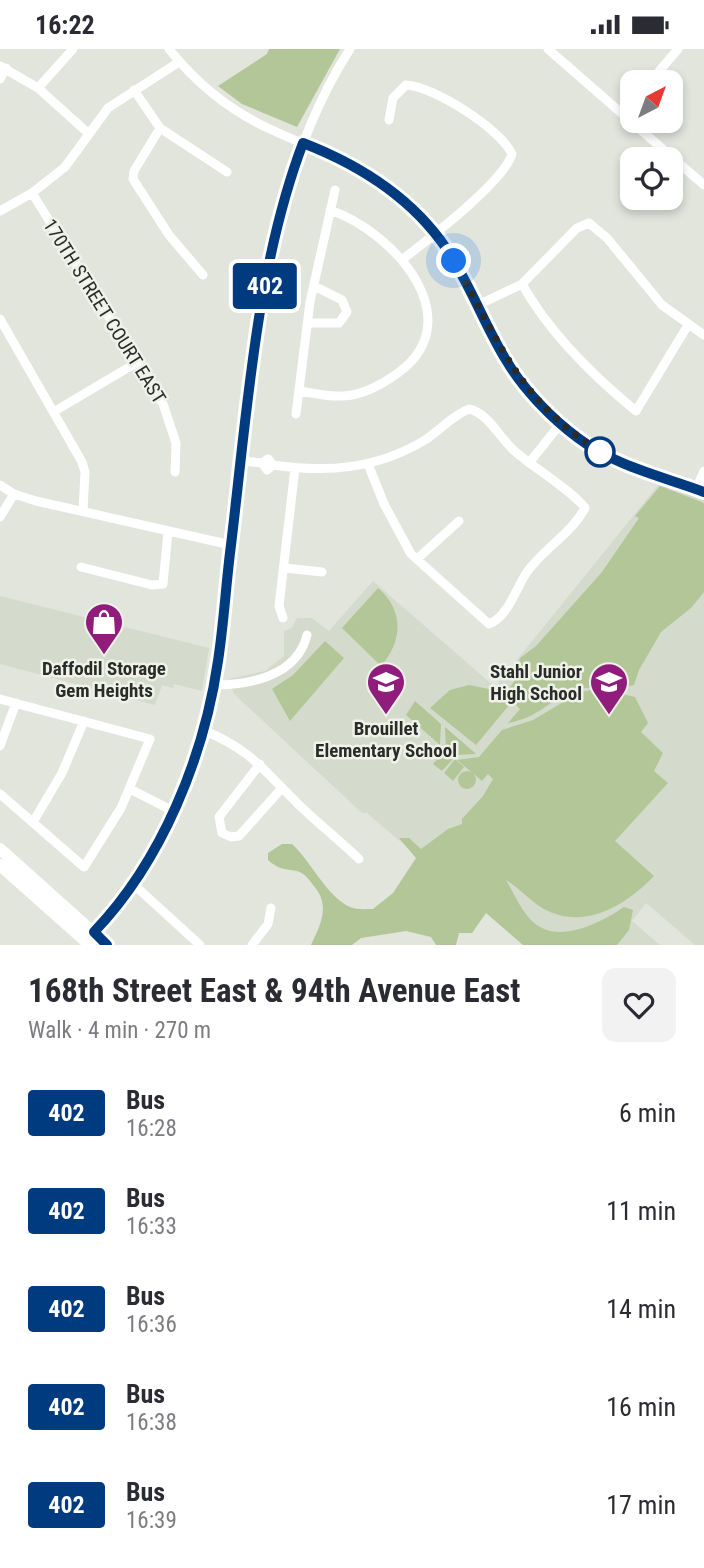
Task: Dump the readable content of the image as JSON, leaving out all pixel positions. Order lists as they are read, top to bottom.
{
  "streets": {
    "street": ["170TH STREET COURT EAST"]
  },
  "places": {
    "shop": ["Daffodil Storage Gem Heights"],
    "school or university": ["Brouillet Elementary School", "Stahl Junior High School"]
  },
  "lines": ["bus line 402"],
  "north": "top right",
  "page": {
    "status": "16:22",
    "on_map": "402",
    "heading": ["168th Street East & 94th Avenue East", "Walk · 4 min · 270 m"],
    "list": [
      {
        "mark": "402",
        "name": "Bus",
        "note": "16:28",
        "value": "6 min"
      },
      {
        "mark": "402",
        "name": "Bus",
        "note": "16:33",
        "value": "11 min"
      },
      {
        "mark": "402",
        "name": "Bus",
        "note": "16:36",
        "value": "14 min"
      },
      {
        "mark": "402",
        "name": "Bus",
        "note": "16:38",
        "value": "16 min"
      },
      {
        "mark": "402",
        "name": "Bus",
        "note": "16:39",
        "value": "17 min"
      }
    ]
  }
}
